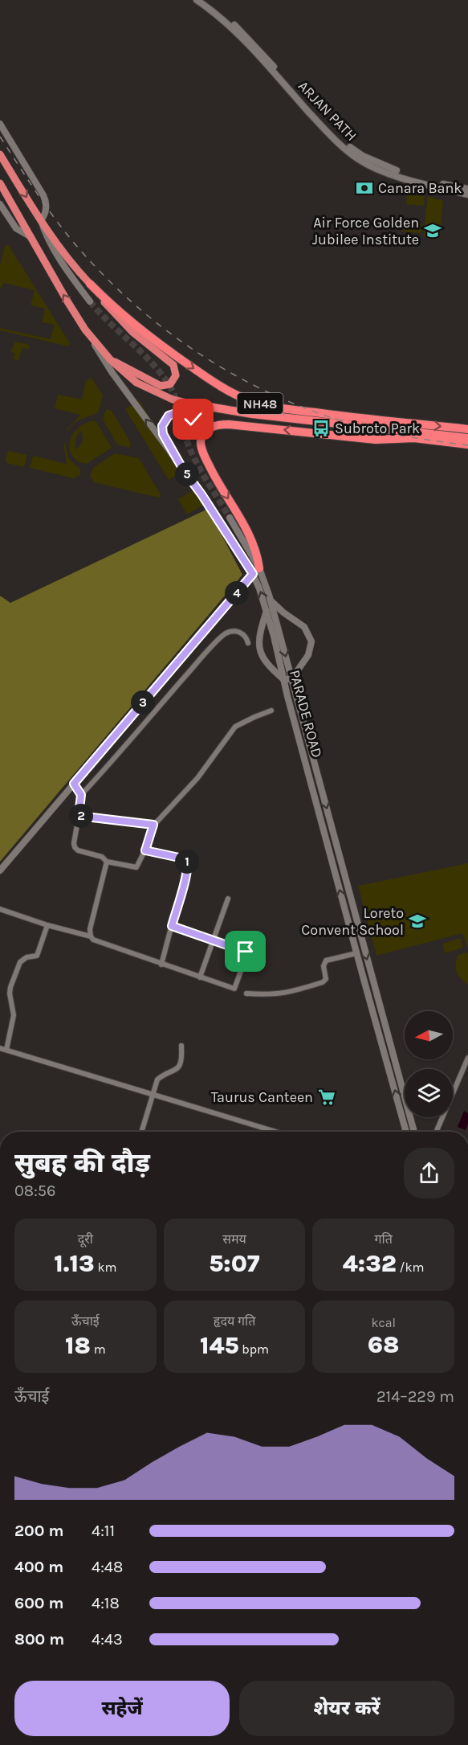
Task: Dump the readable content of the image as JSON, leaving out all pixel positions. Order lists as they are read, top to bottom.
{
  "streets": {
    "highway": ["NH48"],
    "main road": ["ARJAN PATH"],
    "street": ["PARADE ROAD"]
  },
  "crossings": [
    ["NH48", "PARADE ROAD"]
  ],
  "places": {
    "bank": ["Canara Bank"],
    "school or university": ["Air Force Golden Jubilee Institute", "Loreto Convent School"],
    "bus stop": ["Subroto Park"],
    "supermarket": ["Taurus Canteen"]
  },
  "north": "left",
  "page": {
    "pins": [
      "5",
      "4",
      "3",
      "2",
      "1"
    ],
    "heading": ["सुबह की दौड़", "08:56"],
    "stats": [
      ["दूरी", "1.13 km"],
      ["समय", "5:07"],
      ["गति", "4:32 /km"],
      ["ऊँचाई", "18 m"],
      ["हृदय गति", "145 bpm"],
      ["kcal", "68"]
    ],
    "chart": ["ऊँचाई", "214–229 m"],
    "list": [
      {
        "name": "200 m",
        "note": "4:11"
      },
      {
        "name": "400 m",
        "note": "4:48"
      },
      {
        "name": "600 m",
        "note": "4:18"
      },
      {
        "name": "800 m",
        "note": "4:43"
      }
    ],
    "buttons": ["सहेजें", "शेयर करें"]
  }
}
